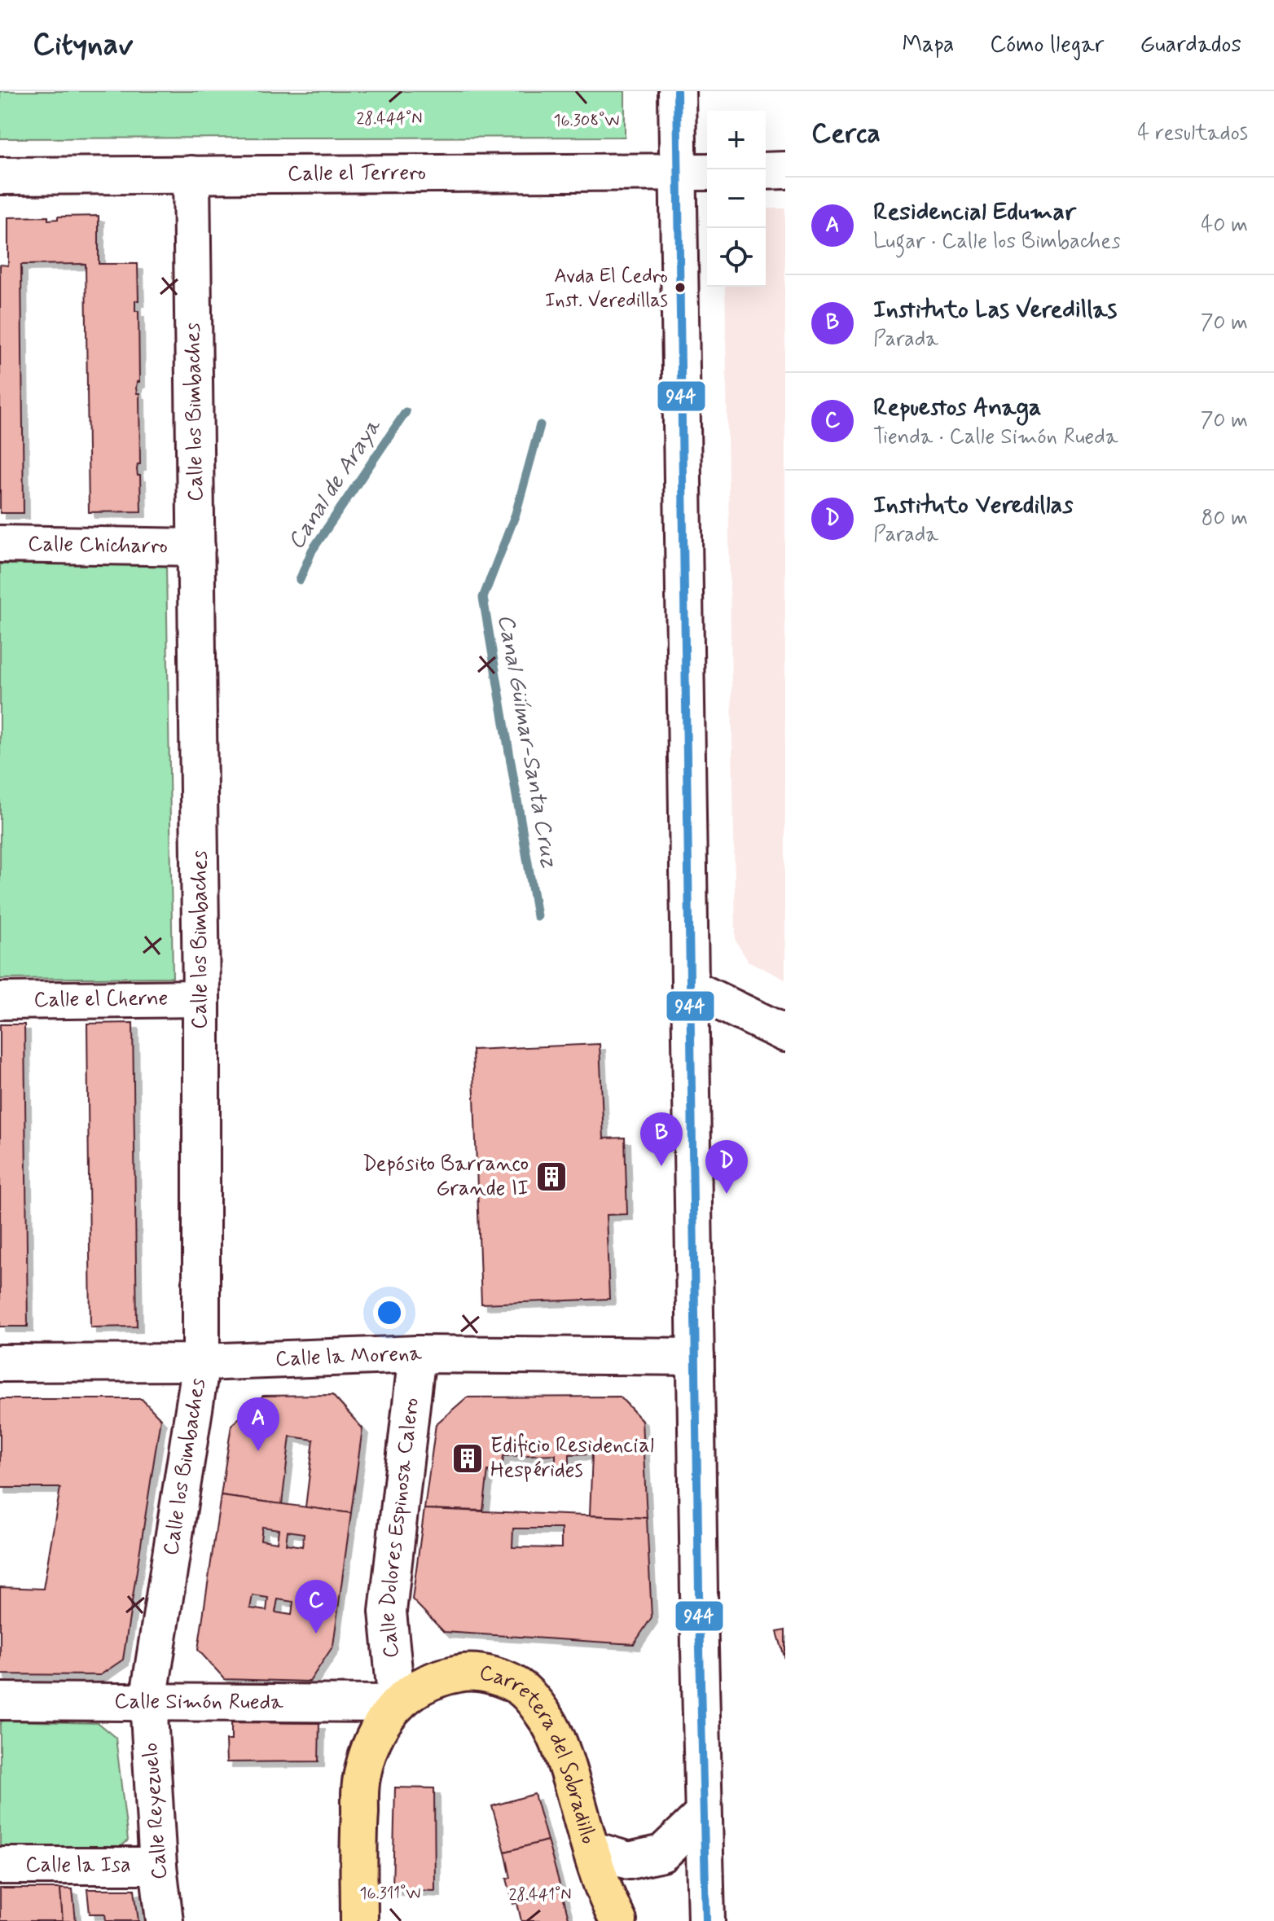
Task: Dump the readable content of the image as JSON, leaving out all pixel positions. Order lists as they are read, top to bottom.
{
  "streets": {
    "main road": ["Carretera del Sobradillo"],
    "street": [
      "Calle el Terrero",
      "Calle los Bimbaches",
      "Calle Chicharro",
      "Calle el Cherne",
      "Calle la Morena",
      "Calle Dolores Espinosa Calero",
      "Calle Simón Rueda",
      "Calle Reyezuelo",
      "Calle la Isa"
    ]
  },
  "crossings": [
    ["Calle el Terrero", "Calle los Bimbaches"],
    ["Calle los Bimbaches", "Calle Chicharro"],
    ["Calle los Bimbaches", "Calle el Cherne"],
    ["Calle los Bimbaches", "Calle la Morena"],
    ["Calle los Bimbaches", "Calle Simón Rueda"],
    ["Calle los Bimbaches", "Calle Reyezuelo"],
    ["Calle la Morena", "Calle Dolores Espinosa Calero"],
    ["Calle Dolores Espinosa Calero", "Calle Simón Rueda"],
    ["Calle Dolores Espinosa Calero", "Carretera del Sobradillo"],
    ["Calle Simón Rueda", "Carretera del Sobradillo"],
    ["Calle Simón Rueda", "Calle Reyezuelo"],
    ["Calle Reyezuelo", "Calle la Isa"]
  ],
  "water": ["Canal de Araya", "Canal Güímar-Santa Cruz"],
  "places": {
    "other": ["Avda El Cedro Inst. Veredillas"],
    "building": ["Depósito Barranco Grande II", "Edificio Residencial Hespérides"]
  },
  "lines": ["transit line 944"],
  "page": {
    "header": "Citynav",
    "nav": ["Mapa", "Cómo llegar", "Guardados"],
    "heading": ["Cerca", "4 resultados"],
    "map_buttons": ["+", "−"],
    "list": [
      {
        "mark": "A",
        "name": "Residencial Edumar",
        "note": "Lugar · Calle los Bimbaches",
        "value": "40 m"
      },
      {
        "mark": "B",
        "name": "Instituto Las Veredillas",
        "note": "Parada",
        "value": "70 m"
      },
      {
        "mark": "C",
        "name": "Repuestos Anaga",
        "note": "Tienda · Calle Simón Rueda",
        "value": "70 m"
      },
      {
        "mark": "D",
        "name": "Instituto Veredillas",
        "note": "Parada",
        "value": "80 m"
      }
    ],
    "pins": [
      "B",
      "D",
      "A",
      "C"
    ]
  },
  "coordinates": [
    "28.444°N",
    "16.308°W",
    "16.311°W",
    "28.441°N"
  ]
}
